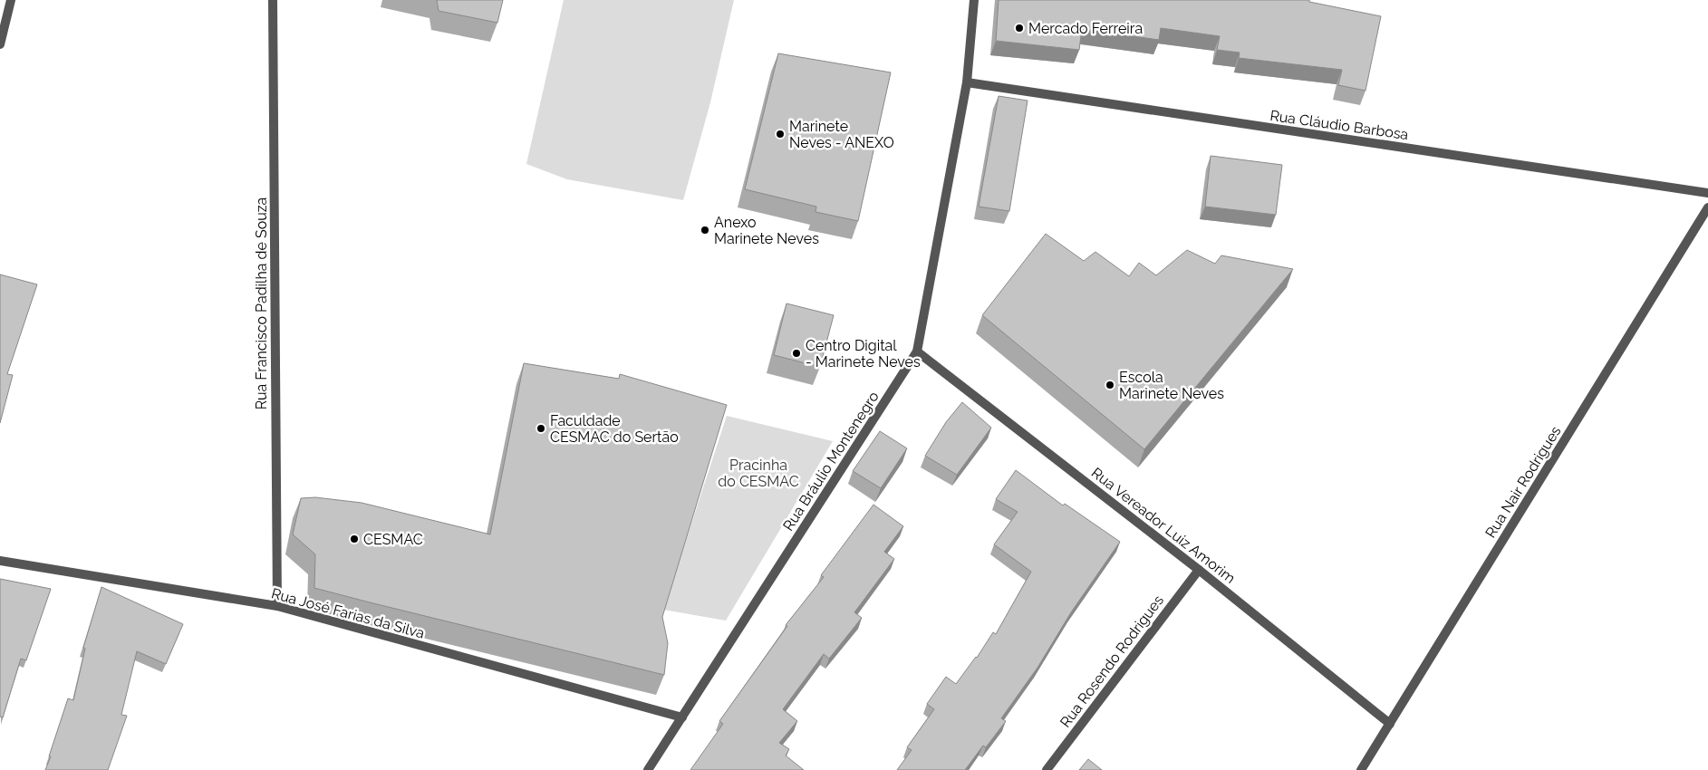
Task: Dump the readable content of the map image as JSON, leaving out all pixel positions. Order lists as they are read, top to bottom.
{
  "streets": {
    "street": [
      "Rua Cláudio Barbosa",
      "Rua Francisco Padilha de Souza",
      "Rua Bráulio Montenegro",
      "Rua Nair Rodrigues",
      "Rua Vereador Luiz Amorim",
      "Rua José Farias da Silva",
      "Rua Rosendo Rodrigues"
    ]
  },
  "crossings": [
    ["Rua Cláudio Barbosa", "Rua Bráulio Montenegro"],
    ["Rua Francisco Padilha de Souza", "Rua José Farias da Silva"],
    ["Rua Bráulio Montenegro", "Rua Vereador Luiz Amorim"],
    ["Rua Bráulio Montenegro", "Rua José Farias da Silva"],
    ["Rua Nair Rodrigues", "Rua Vereador Luiz Amorim"],
    ["Rua Vereador Luiz Amorim", "Rua Rosendo Rodrigues"]
  ],
  "parks": ["Pracinha do CESMAC"],
  "places": [
    "Mercado Ferreira",
    "Marinete Neves - ANEXO",
    "Anexo Marinete Neves",
    "Centro Digital - Marinete Neves",
    "Escola Marinete Neves",
    "Faculdade CESMAC do Sertão",
    "CESMAC"
  ]
}
